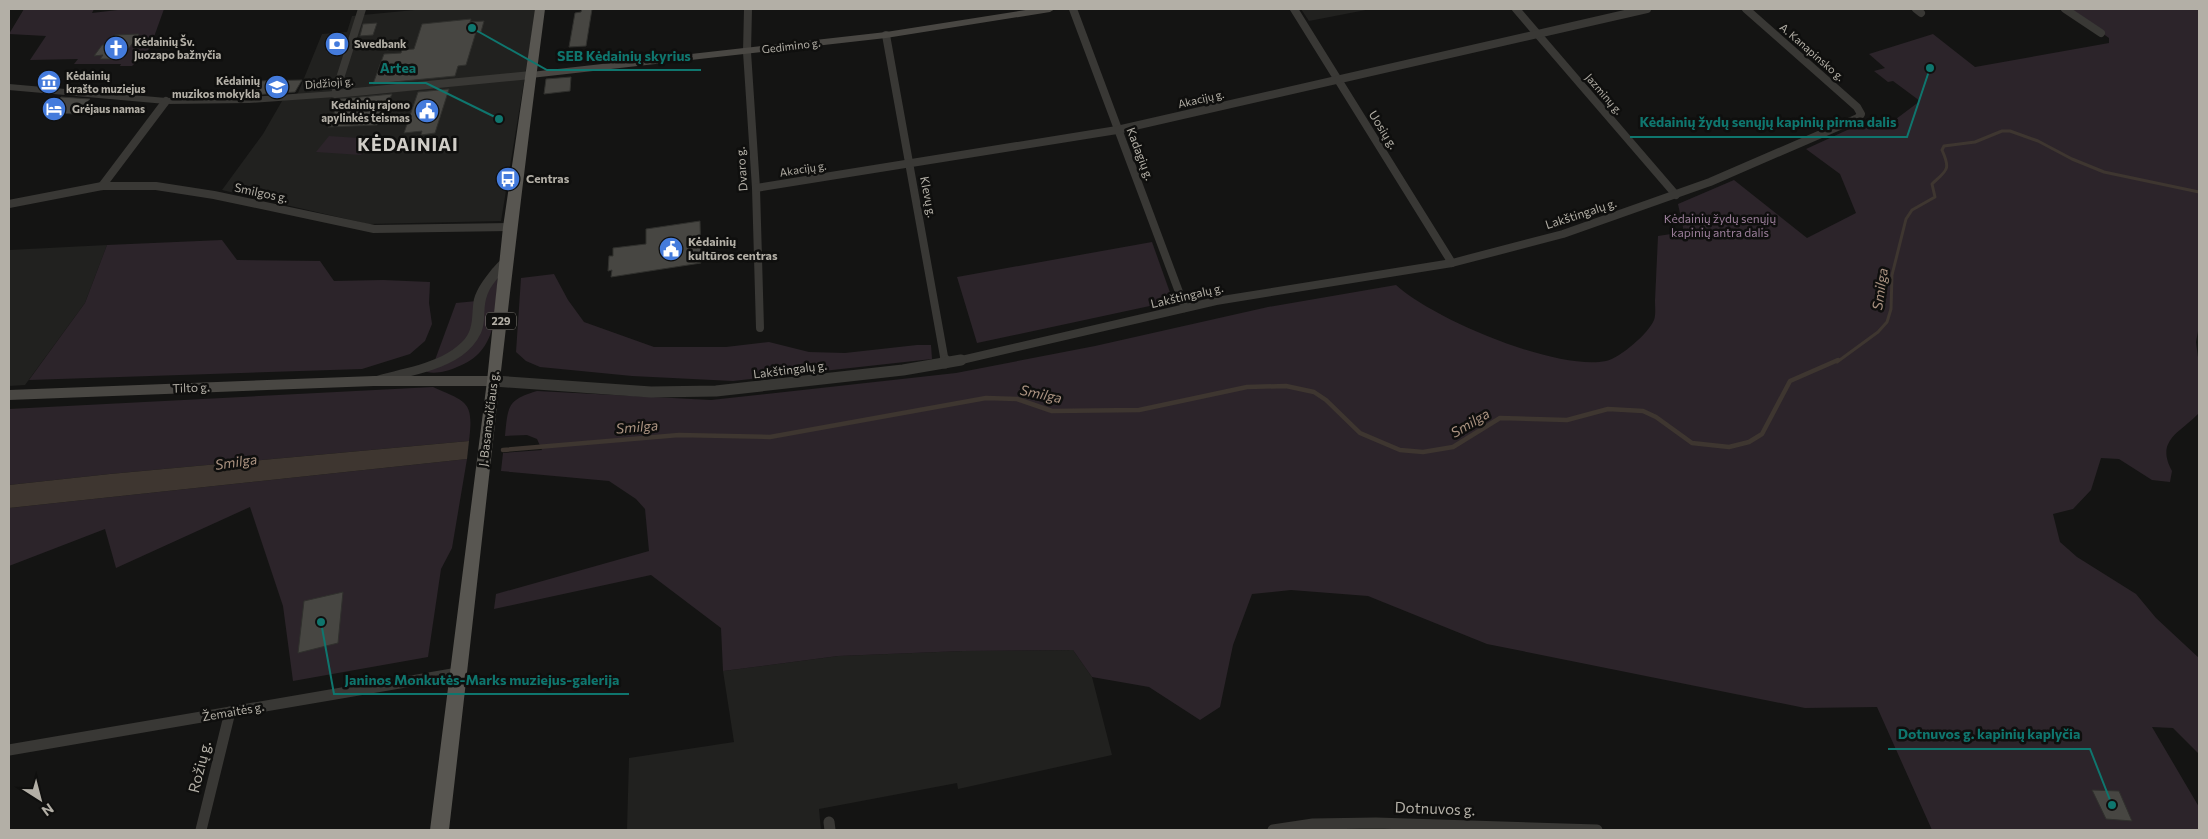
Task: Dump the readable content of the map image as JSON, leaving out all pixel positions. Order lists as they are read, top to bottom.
{
  "streets": {
    "main road": [
      "Gedimino g.",
      "229",
      "Tilto g.",
      "J. Basanavičiaus g."
    ],
    "street": [
      "A. Kanapinsko g.",
      "Didžioji g.",
      "Jazminų g.",
      "Akacijų g.",
      "Uosių g.",
      "Kadagių g.",
      "Dvaro g.",
      "Smilgos g.",
      "Klevų g.",
      "Lakštingalų g.",
      "Žemaitės g.",
      "Rožių g.",
      "Dotnuvos g."
    ]
  },
  "crossings": [
    ["Gedimino g.", "Didžioji g."],
    ["Gedimino g.", "Dvaro g."],
    ["Gedimino g.", "Klevų g."],
    ["Gedimino g.", "J. Basanavičiaus g."],
    ["A. Kanapinsko g.", "Lakštingalų g."],
    ["Didžioji g.", "J. Basanavičiaus g."],
    ["Jazminų g.", "Akacijų g."],
    ["Jazminų g.", "Lakštingalų g."],
    ["Akacijų g.", "Uosių g."],
    ["Akacijų g.", "Kadagių g."],
    ["Akacijų g.", "Dvaro g."],
    ["Akacijų g.", "Klevų g."],
    ["Uosių g.", "Lakštingalų g."],
    ["Kadagių g.", "Lakštingalų g."],
    ["Smilgos g.", "J. Basanavičiaus g."],
    ["Klevų g.", "Lakštingalų g."],
    ["Lakštingalų g.", "Tilto g."],
    ["Lakštingalų g.", "J. Basanavičiaus g."],
    ["Tilto g.", "J. Basanavičiaus g."],
    ["J. Basanavičiaus g.", "Žemaitės g."],
    ["Žemaitės g.", "Rožių g."]
  ],
  "districts": ["KĖDAINIAI"],
  "water": ["Smilga"],
  "parks": ["Kėdainių žydų senųjų kapinių antra dalis"],
  "places": {
    "other": [
      "SEB Kėdainių skyrius",
      "Kėdainių žydų senųjų kapinių pirma dalis",
      "Artea",
      "Janinos Monkutės-Marks muziejus-galerija",
      "Dotnuvos g. kapinių kaplyčia"
    ],
    "bank": ["Swedbank"],
    "church": ["Kėdainių Šv. Juozapo bažnyčia"],
    "museum": ["Kėdainių krašto muziejus"],
    "school or university": ["Kėdainių muzikos mokykla"],
    "hotel": ["Grėjaus namas"],
    "public building": ["Kedainių rajono apylinkės teismas", "Kėdainių kultūros centras"],
    "bus stop": ["Centras"]
  },
  "north": "bottom right"
}
